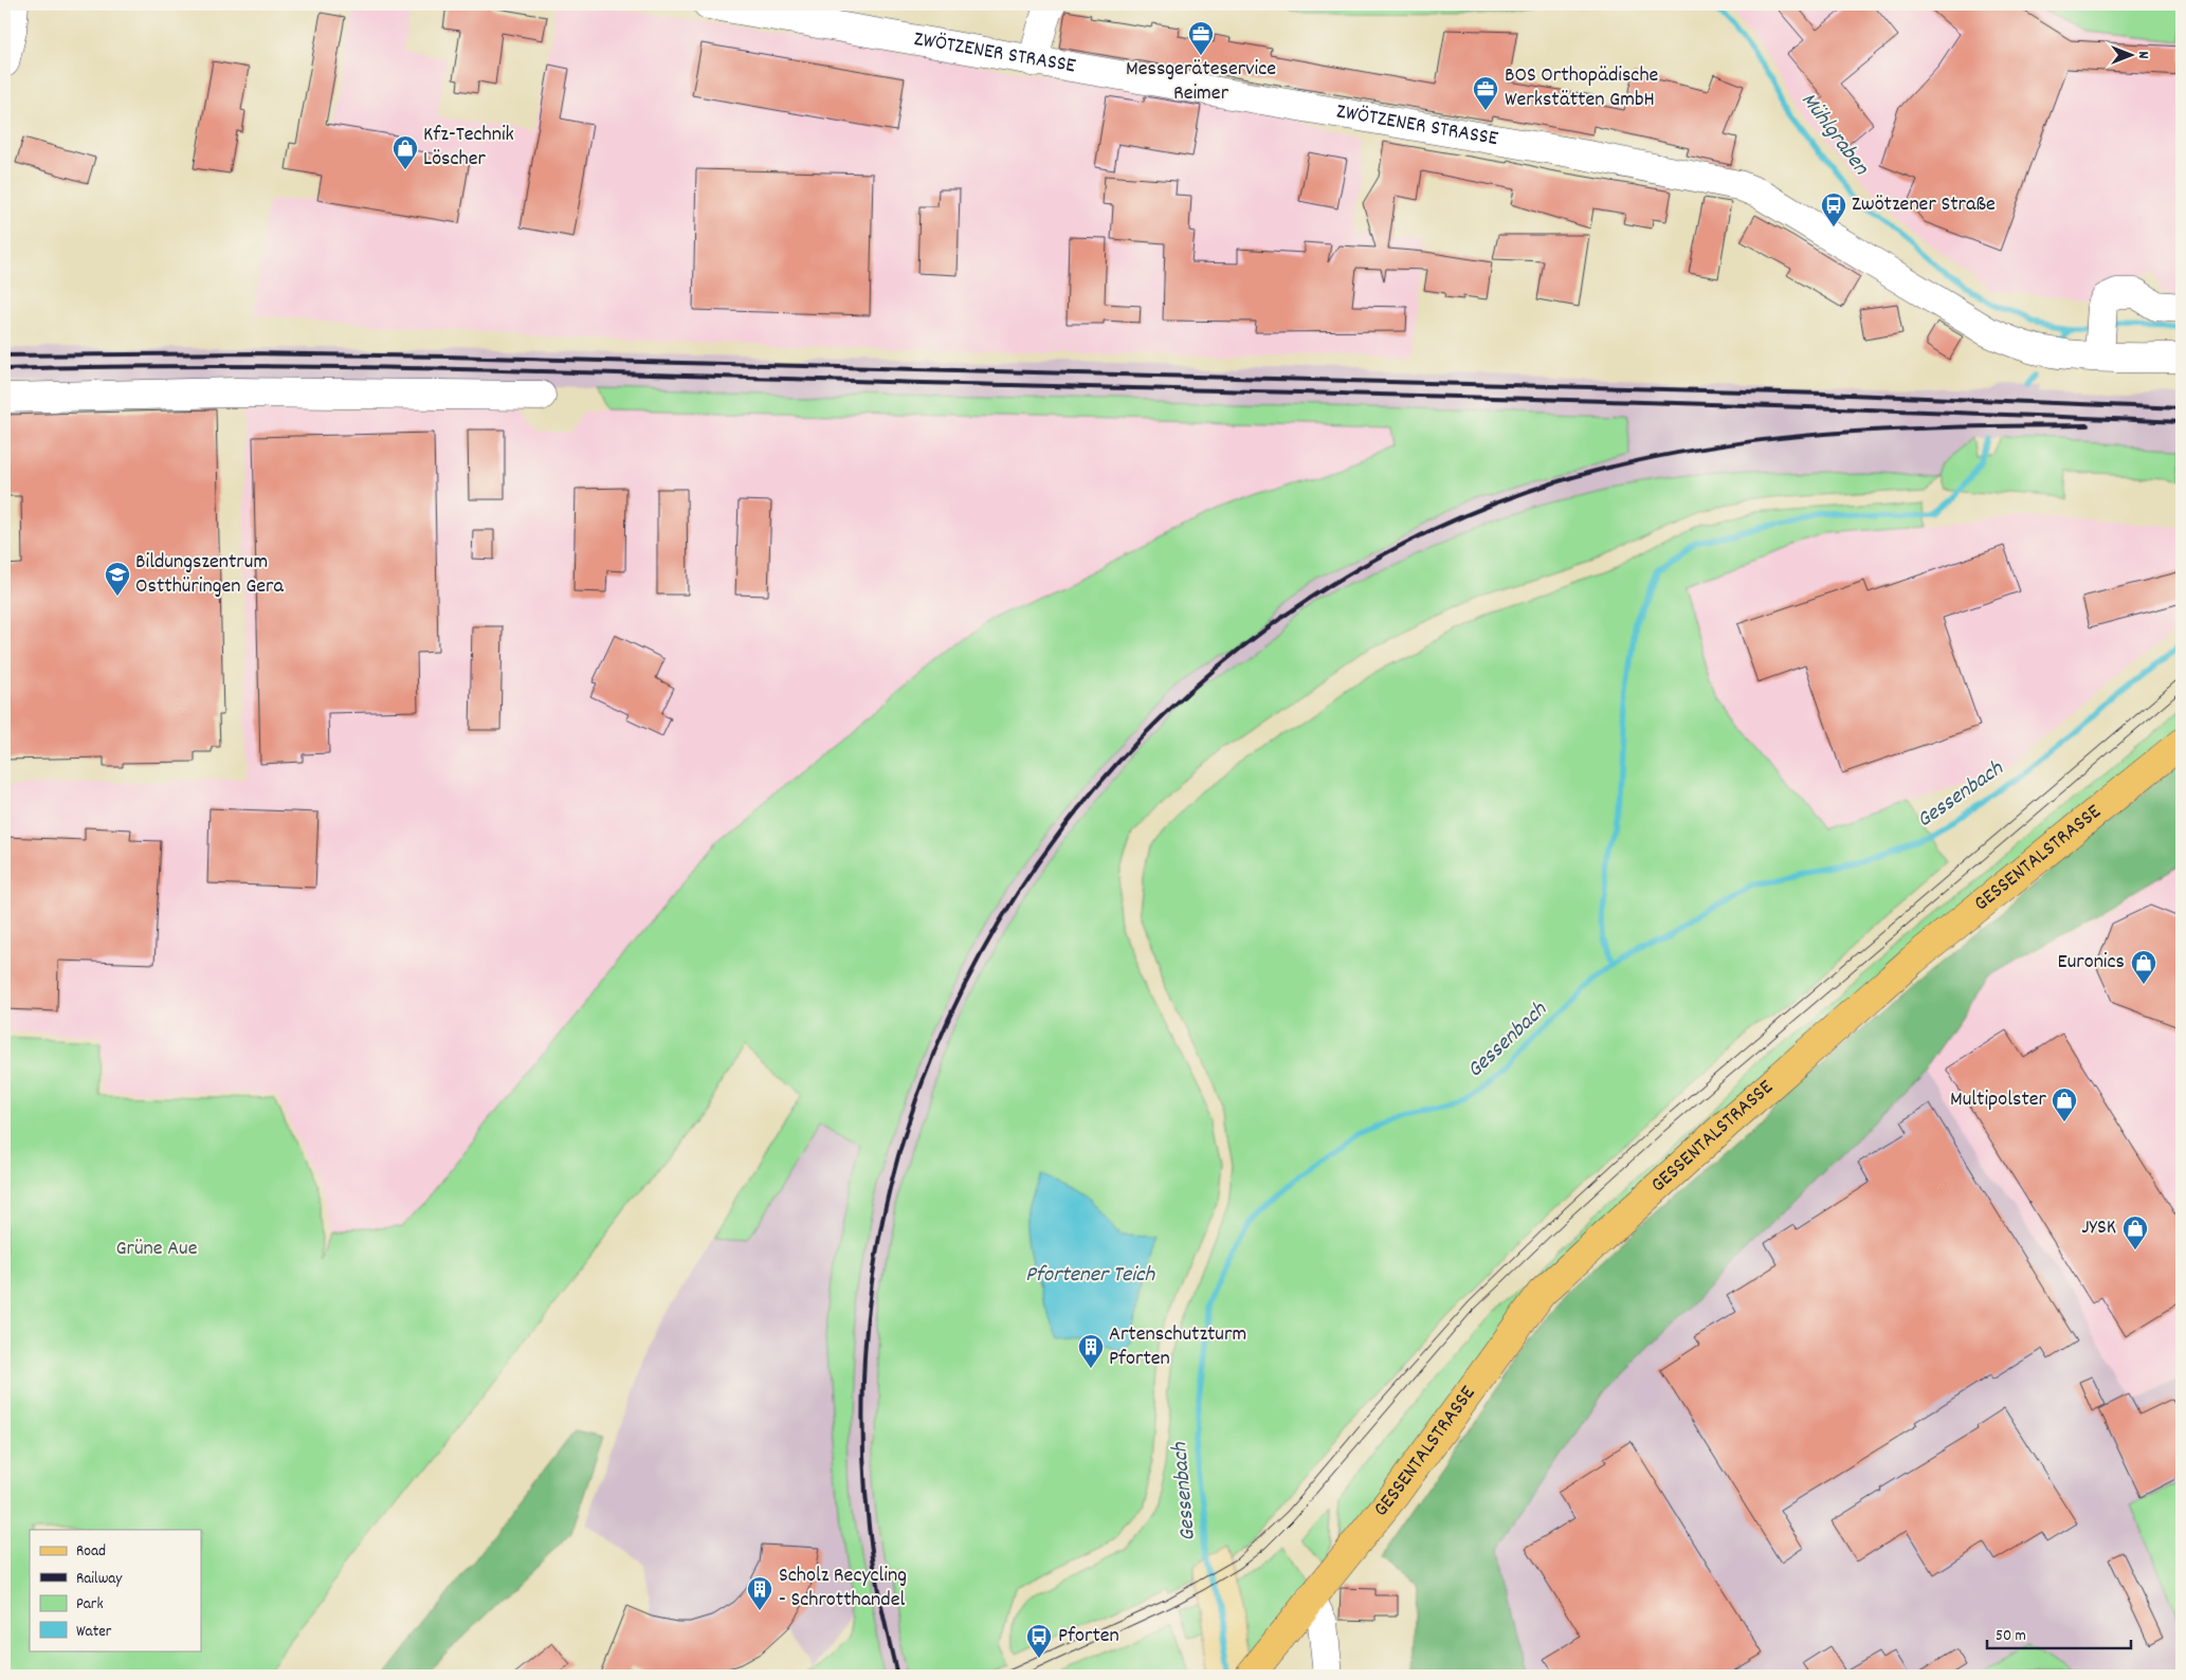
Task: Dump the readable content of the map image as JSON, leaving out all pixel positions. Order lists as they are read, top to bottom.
{
  "streets": {
    "main road": ["GESSENTALSTRASSE"],
    "street": ["ZWÖTZENER STRASSE"]
  },
  "water": ["Mühlgraben", "Gessenbach", "Pfortener Teich"],
  "parks": ["Grüne Aue"],
  "places": {
    "office": ["Messgeräteservice Reimer", "BOS Orthopädische Werkstätten GmbH"],
    "shop": [
      "Kfz-Technik Löscher",
      "Euronics",
      "Multipolster",
      "JYSK"
    ],
    "bus stop": ["Zwötzener Straße", "Pforten"],
    "school or university": ["Bildungszentrum Ostthüringen Gera"],
    "building": ["Artenschutzturm Pforten", "Scholz Recycling - Schrotthandel"]
  },
  "legend": [
    "Road",
    "Railway",
    "Park",
    "Water"
  ],
  "scale_bar": "50 m",
  "north": "right"
}
